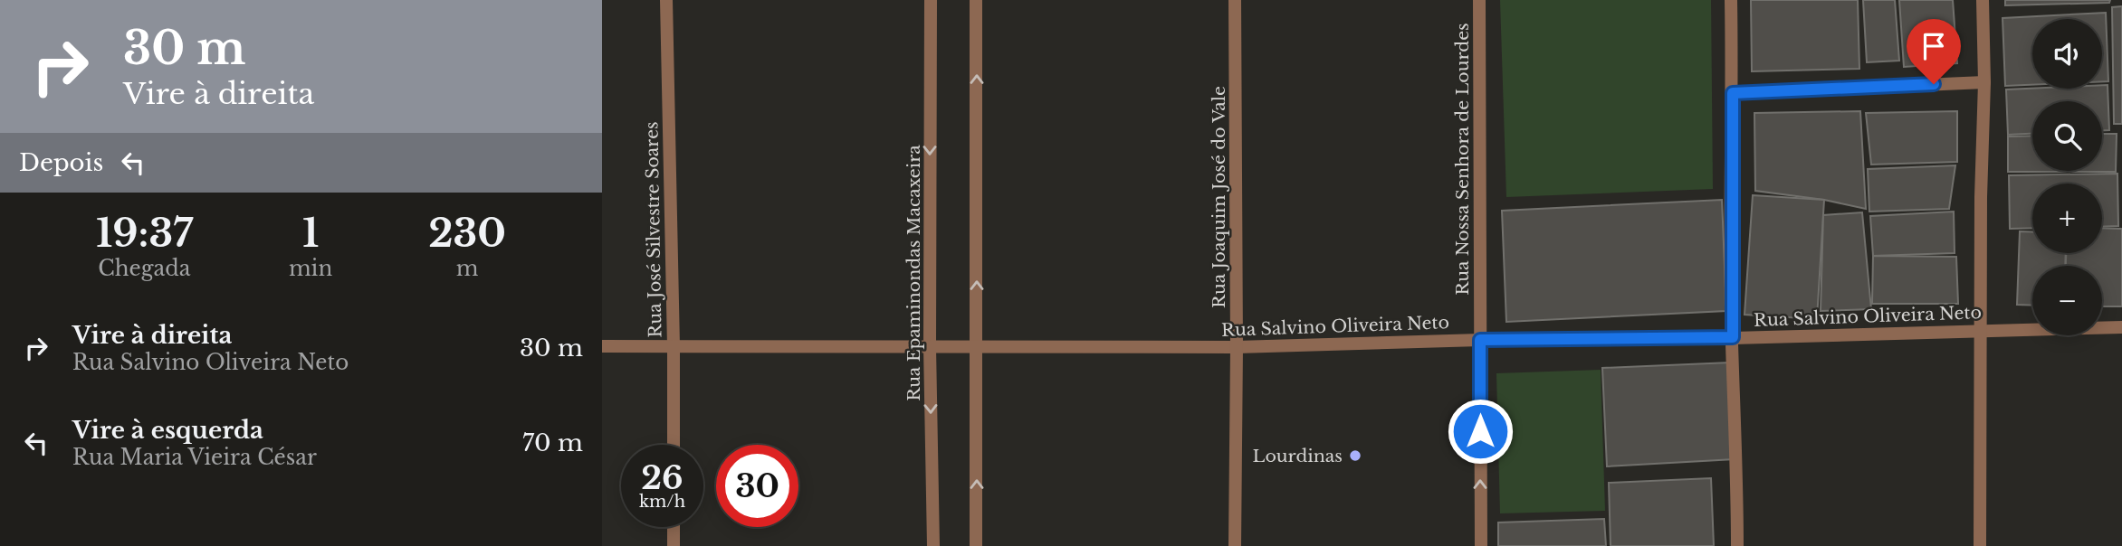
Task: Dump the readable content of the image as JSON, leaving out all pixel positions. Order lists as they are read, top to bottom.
{
  "streets": {
    "street": [
      "Rua Nossa Senhora de Lourdes",
      "Rua Joaquim José do Vale",
      "Rua José Silvestre Soares",
      "Rua Epaminondas Macaxeira",
      "Rua Salvino Oliveira Neto"
    ]
  },
  "crossings": [
    ["Rua Nossa Senhora de Lourdes", "Rua Salvino Oliveira Neto"],
    ["Rua Joaquim José do Vale", "Rua Salvino Oliveira Neto"],
    ["Rua José Silvestre Soares", "Rua Salvino Oliveira Neto"],
    ["Rua Epaminondas Macaxeira", "Rua Salvino Oliveira Neto"]
  ],
  "one_way": ["Rua Nossa Senhora de Lourdes"],
  "places": ["Lourdinas"],
  "page": {
    "turn": ["30 m", "Vire à direita"],
    "map_buttons": ["+", "−"],
    "then": "Depois",
    "eta": [
      "19:37",
      "Chegada",
      "1",
      "min",
      "230",
      "m"
    ],
    "list": [
      {
        "name": "Vire à direita",
        "note": "Rua Salvino Oliveira Neto",
        "value": "30 m"
      },
      {
        "name": "Vire à esquerda",
        "note": "Rua Maria Vieira César",
        "value": "70 m"
      }
    ],
    "speed": "26 km/h",
    "limit": "30"
  }
}
